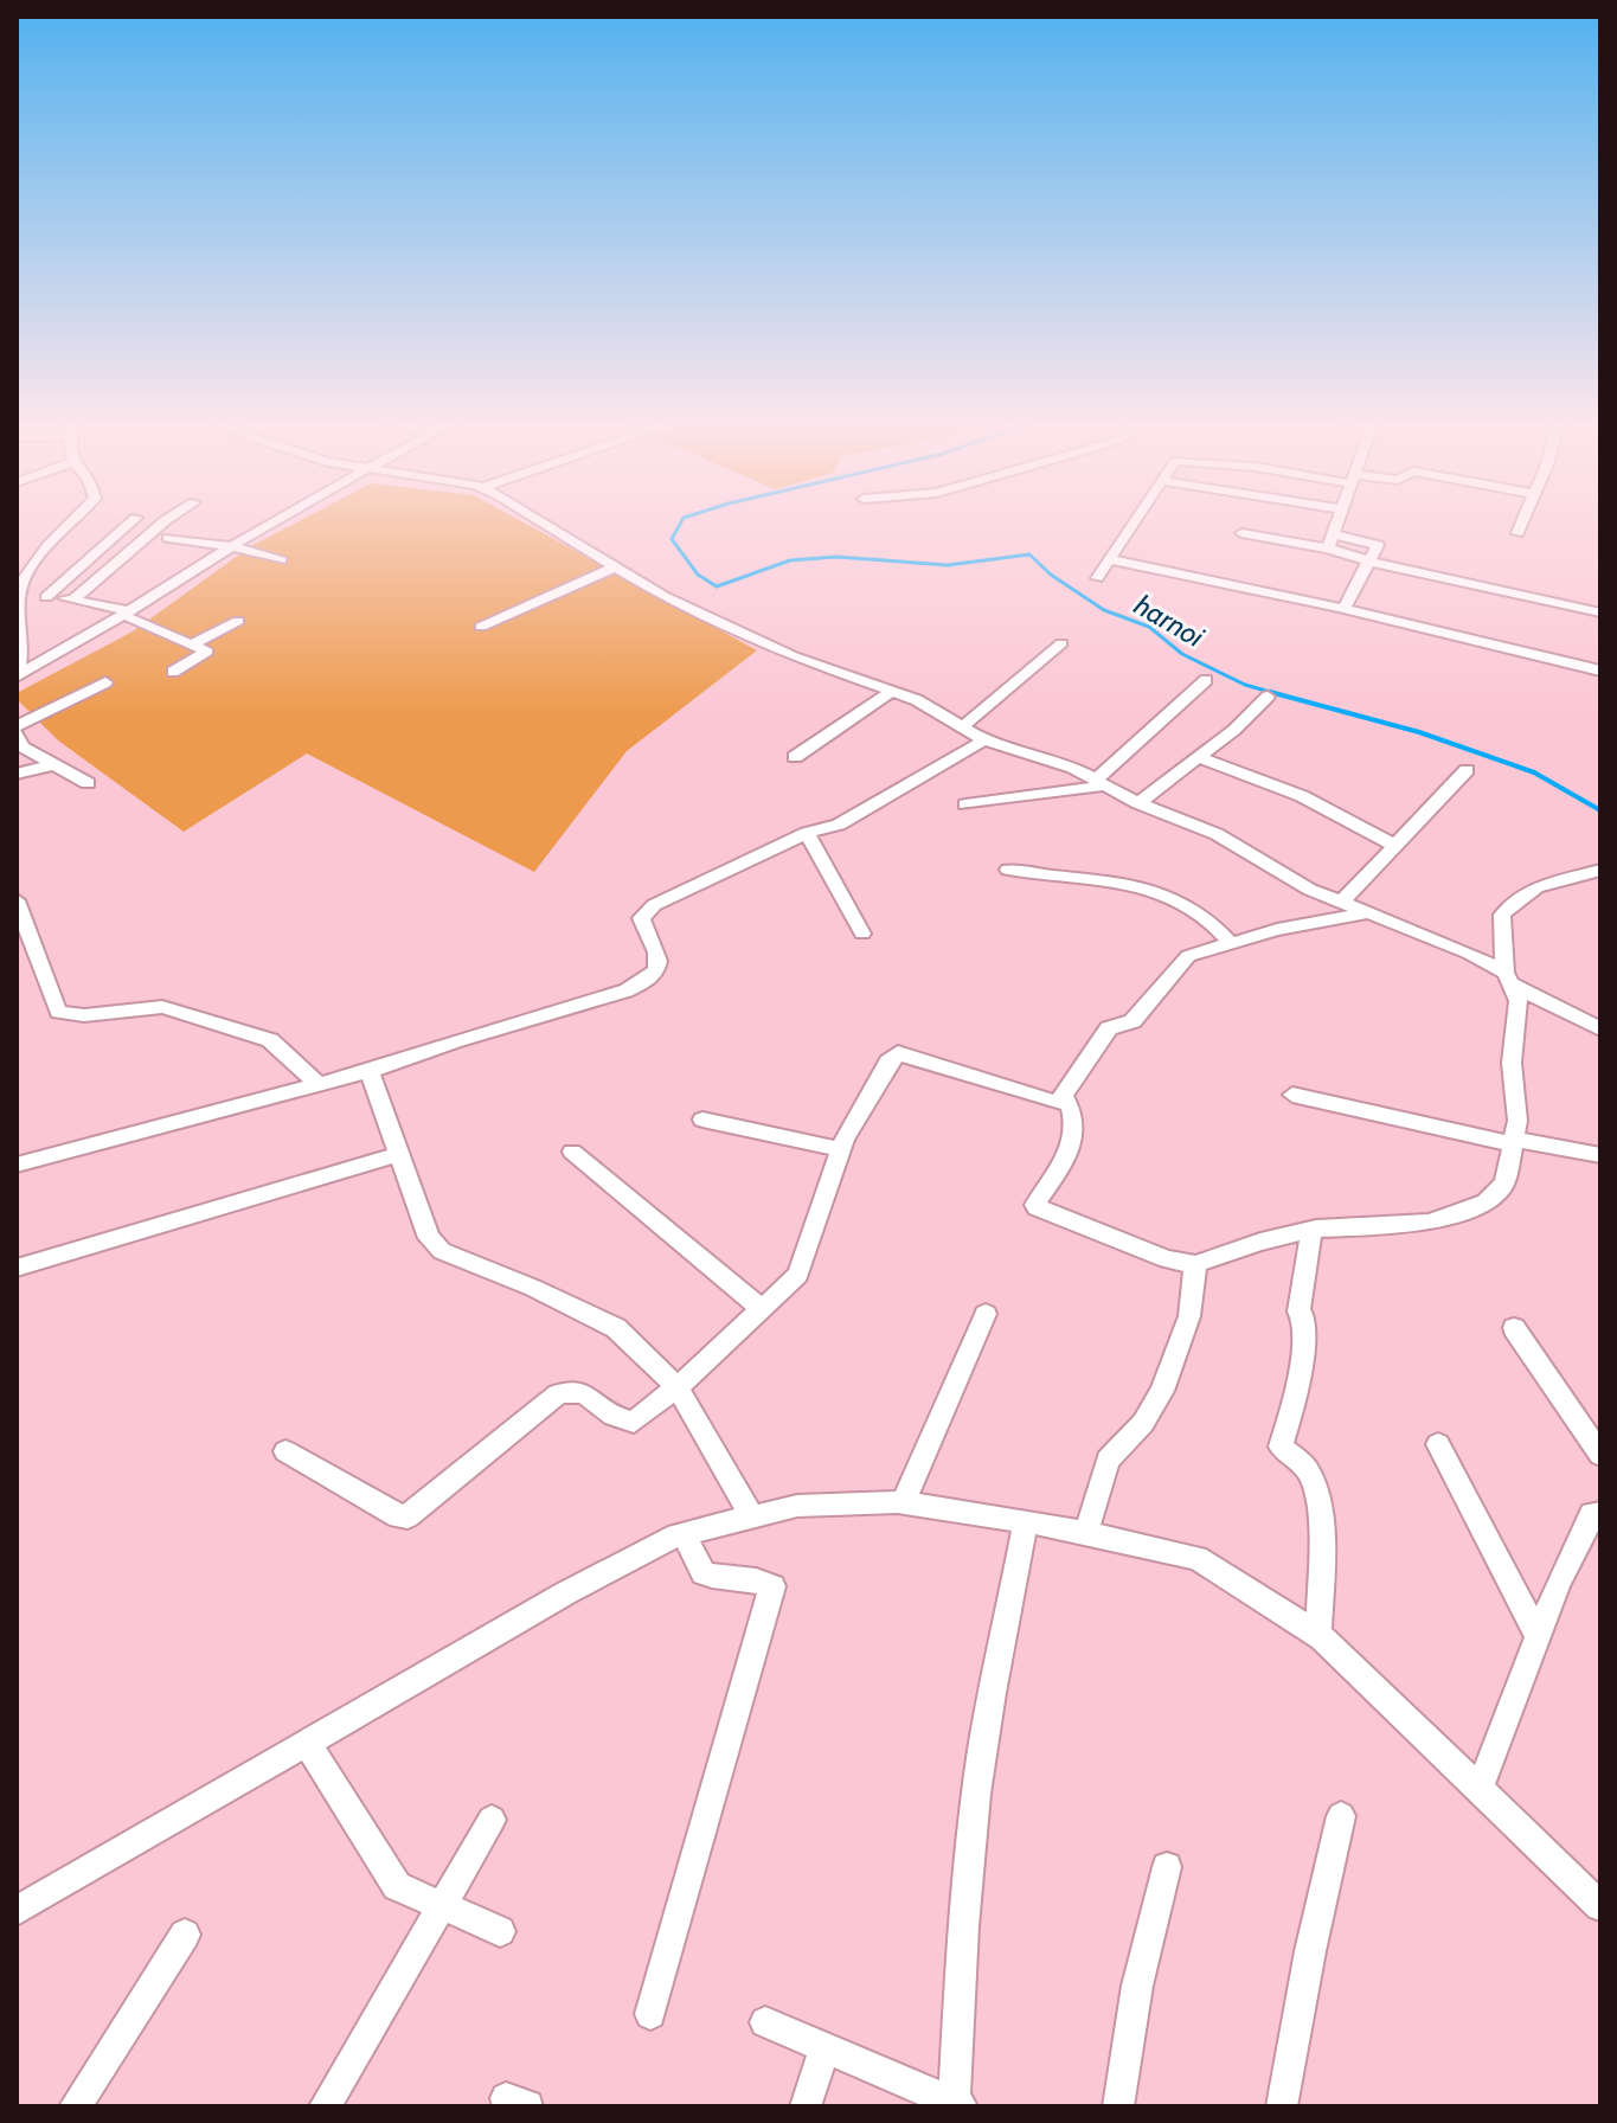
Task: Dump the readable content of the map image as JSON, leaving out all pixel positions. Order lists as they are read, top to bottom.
{
  "water": ["harnoi"]
}
